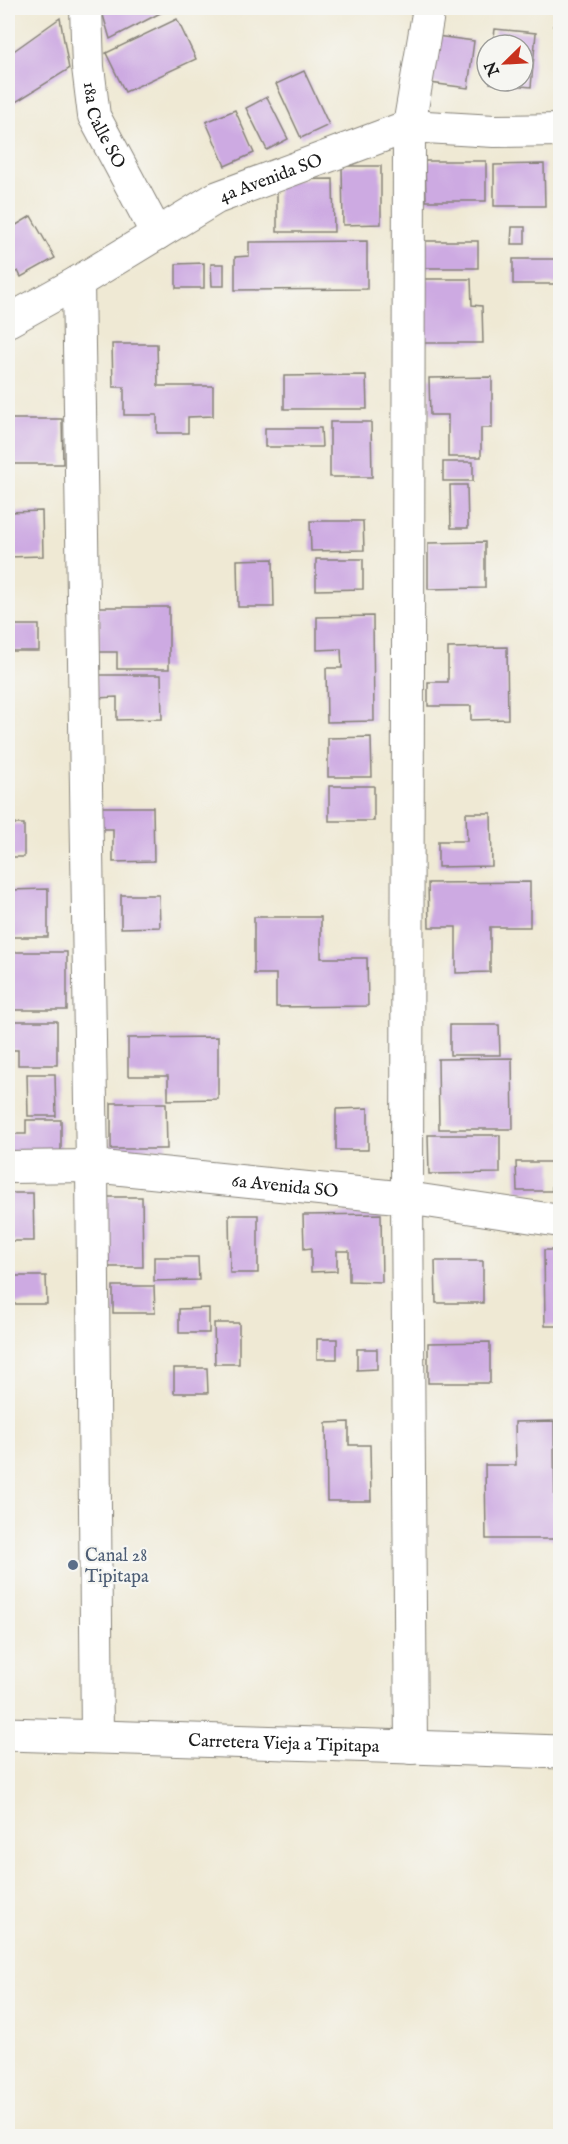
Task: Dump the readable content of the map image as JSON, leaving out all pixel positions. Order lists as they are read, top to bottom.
{
  "streets": {
    "main road": ["Carretera Vieja a Tipitapa"],
    "street": ["18a Calle SO", "4a Avenida SO", "6a Avenida SO"]
  },
  "crossings": [
    ["18a Calle SO", "4a Avenida SO"]
  ],
  "places": ["Canal 28 Tipitapa"],
  "north": "bottom left"
}
